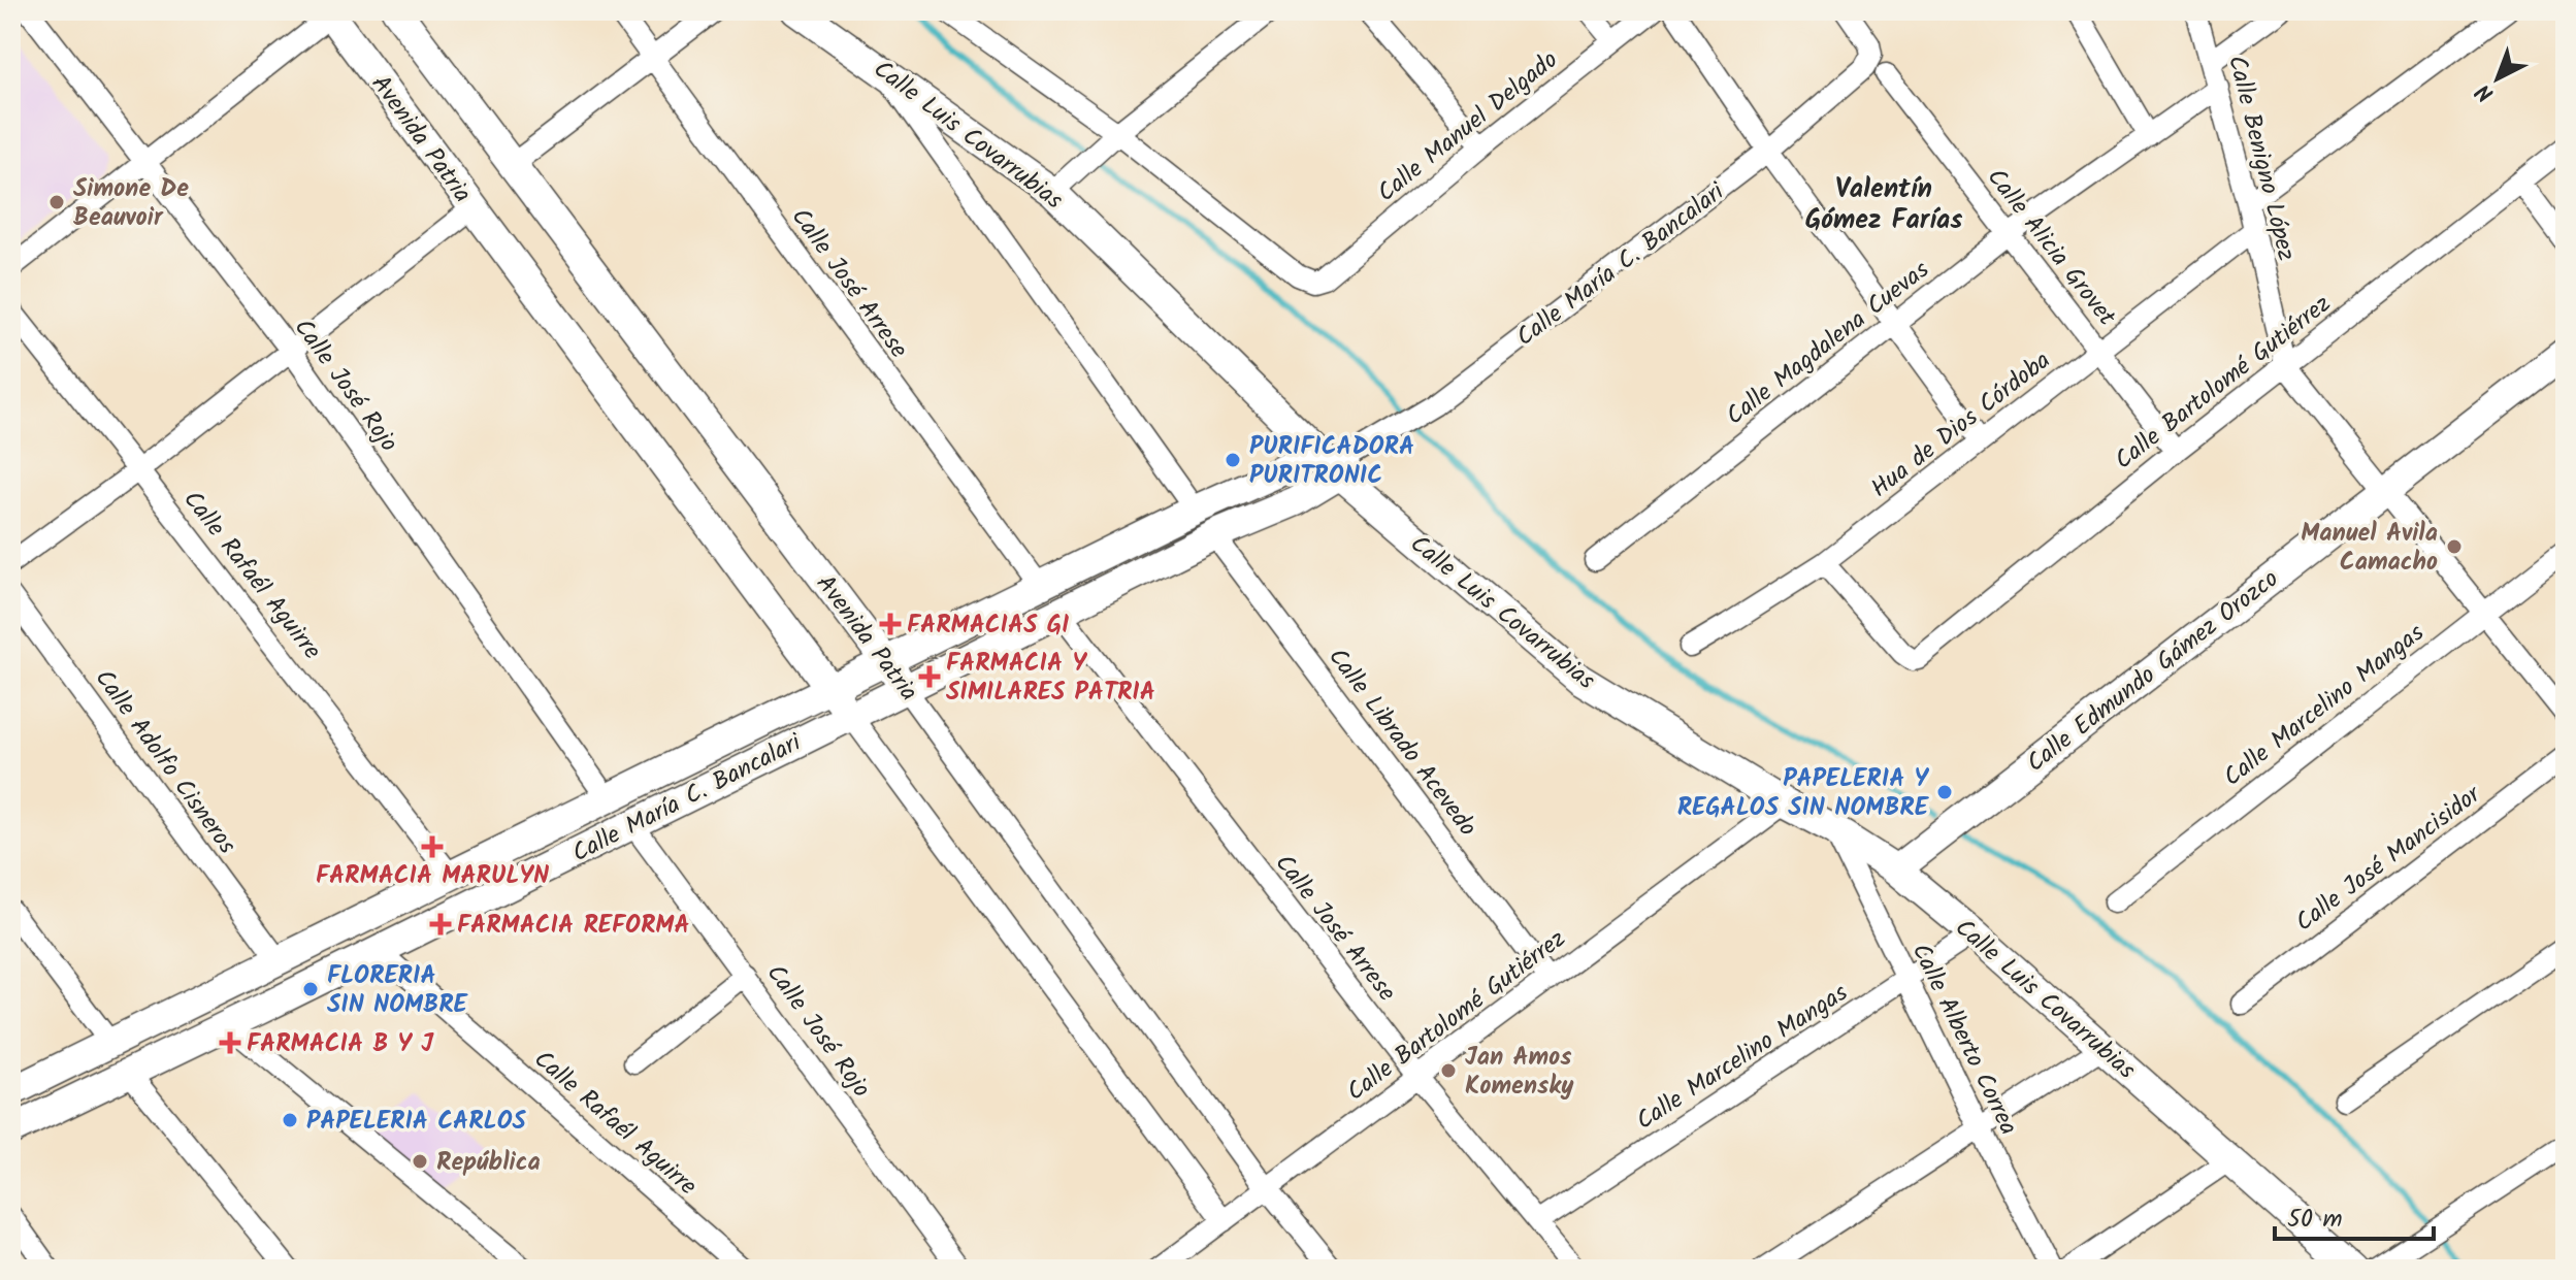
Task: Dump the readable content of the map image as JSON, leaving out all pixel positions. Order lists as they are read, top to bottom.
{
  "streets": {
    "street": [
      "Calle Manuel Delgado",
      "Calle Luis Covarrubias",
      "Avenida Patria",
      "Calle Benigno López",
      "Calle Alicia Grovet",
      "Calle María C. Bancalari",
      "Calle José Arrese",
      "Calle Magdalena Cuevas",
      "Calle Bartolomé Gutiérrez",
      "Calle José Rojo",
      "Hua de Dios Córdoba",
      "Calle Rafaél Aguirre",
      "Calle Edmundo Gámez Orozco",
      "Calle Marcelino Mangas",
      "Calle Librado Acevedo",
      "Calle Adolfo Cisneros",
      "Calle José Mancisidor",
      "Calle Alberto Correa"
    ]
  },
  "crossings": [
    ["Calle Luis Covarrubias", "Calle María C. Bancalari"],
    ["Calle Luis Covarrubias", "Calle Bartolomé Gutiérrez"],
    ["Calle Luis Covarrubias", "Calle Edmundo Gámez Orozco"],
    ["Calle Luis Covarrubias", "Calle Marcelino Mangas"],
    ["Calle Luis Covarrubias", "Calle Alberto Correa"],
    ["Avenida Patria", "Calle María C. Bancalari"],
    ["Avenida Patria", "Calle Bartolomé Gutiérrez"],
    ["Calle Benigno López", "Calle Magdalena Cuevas"],
    ["Calle Benigno López", "Calle Bartolomé Gutiérrez"],
    ["Calle Benigno López", "Hua de Dios Córdoba"],
    ["Calle Benigno López", "Calle Edmundo Gámez Orozco"],
    ["Calle Benigno López", "Calle Marcelino Mangas"],
    ["Calle Alicia Grovet", "Calle Magdalena Cuevas"],
    ["Calle Alicia Grovet", "Calle Bartolomé Gutiérrez"],
    ["Calle Alicia Grovet", "Hua de Dios Córdoba"],
    ["Calle María C. Bancalari", "Calle José Arrese"],
    ["Calle María C. Bancalari", "Calle José Rojo"],
    ["Calle María C. Bancalari", "Calle Rafaél Aguirre"],
    ["Calle María C. Bancalari", "Calle Librado Acevedo"],
    ["Calle María C. Bancalari", "Calle Adolfo Cisneros"],
    ["Calle José Arrese", "Calle Bartolomé Gutiérrez"],
    ["Calle José Arrese", "Calle Marcelino Mangas"],
    ["Calle Bartolomé Gutiérrez", "Hua de Dios Córdoba"],
    ["Calle Bartolomé Gutiérrez", "Calle Librado Acevedo"],
    ["Calle Marcelino Mangas", "Calle Alberto Correa"]
  ],
  "districts": ["Valentín Gómez Farías"],
  "places": {
    "other": [
      "Simone De Beauvoir",
      "PURIFICADORA PURITRONIC",
      "Manuel Avila Camacho",
      "PAPELERIA Y REGALOS SIN NOMBRE",
      "FLORERIA SIN NOMBRE",
      "Jan Amos Komensky",
      "PAPELERIA CARLOS",
      "República"
    ],
    "health": [
      "FARMACIAS GI",
      "FARMACIA Y SIMILARES PATRIA",
      "FARMACIA MARULYN",
      "FARMACIA REFORMA",
      "FARMACIA B Y J"
    ]
  },
  "scale_bar": "50 m",
  "north": "bottom left"
}
